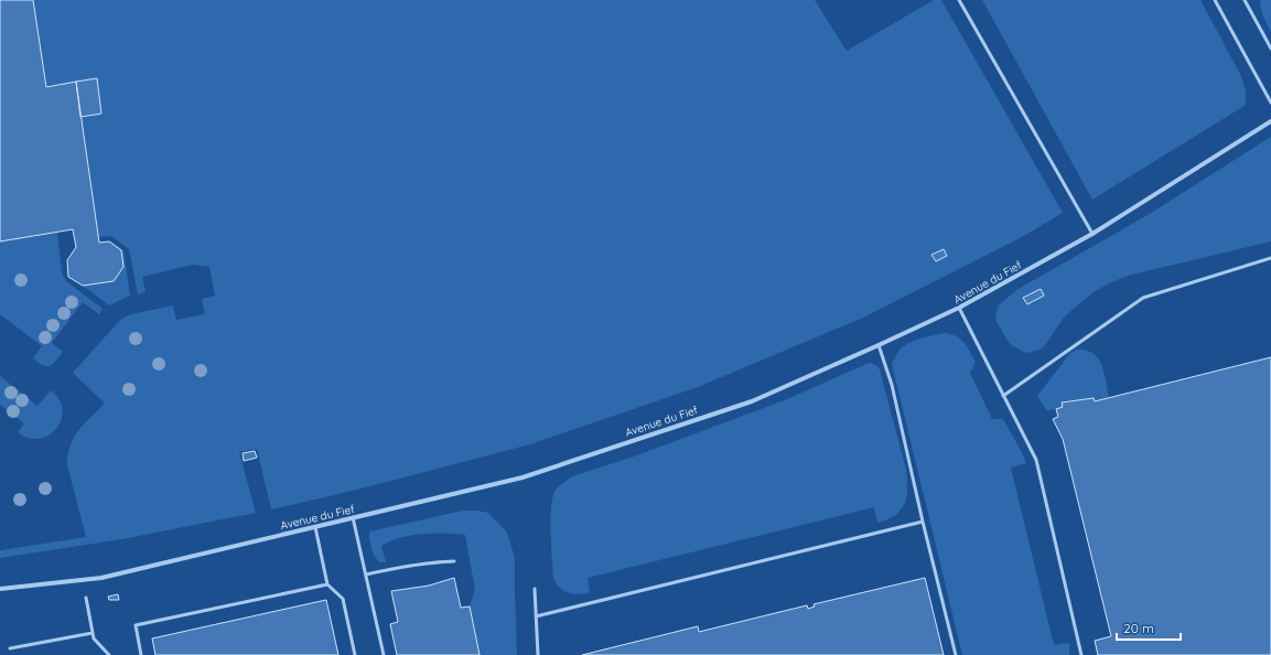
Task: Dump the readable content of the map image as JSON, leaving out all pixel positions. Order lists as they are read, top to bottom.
{
  "streets": {
    "street": ["Avenue du Fief"]
  },
  "scale_bar": "20 m"
}
